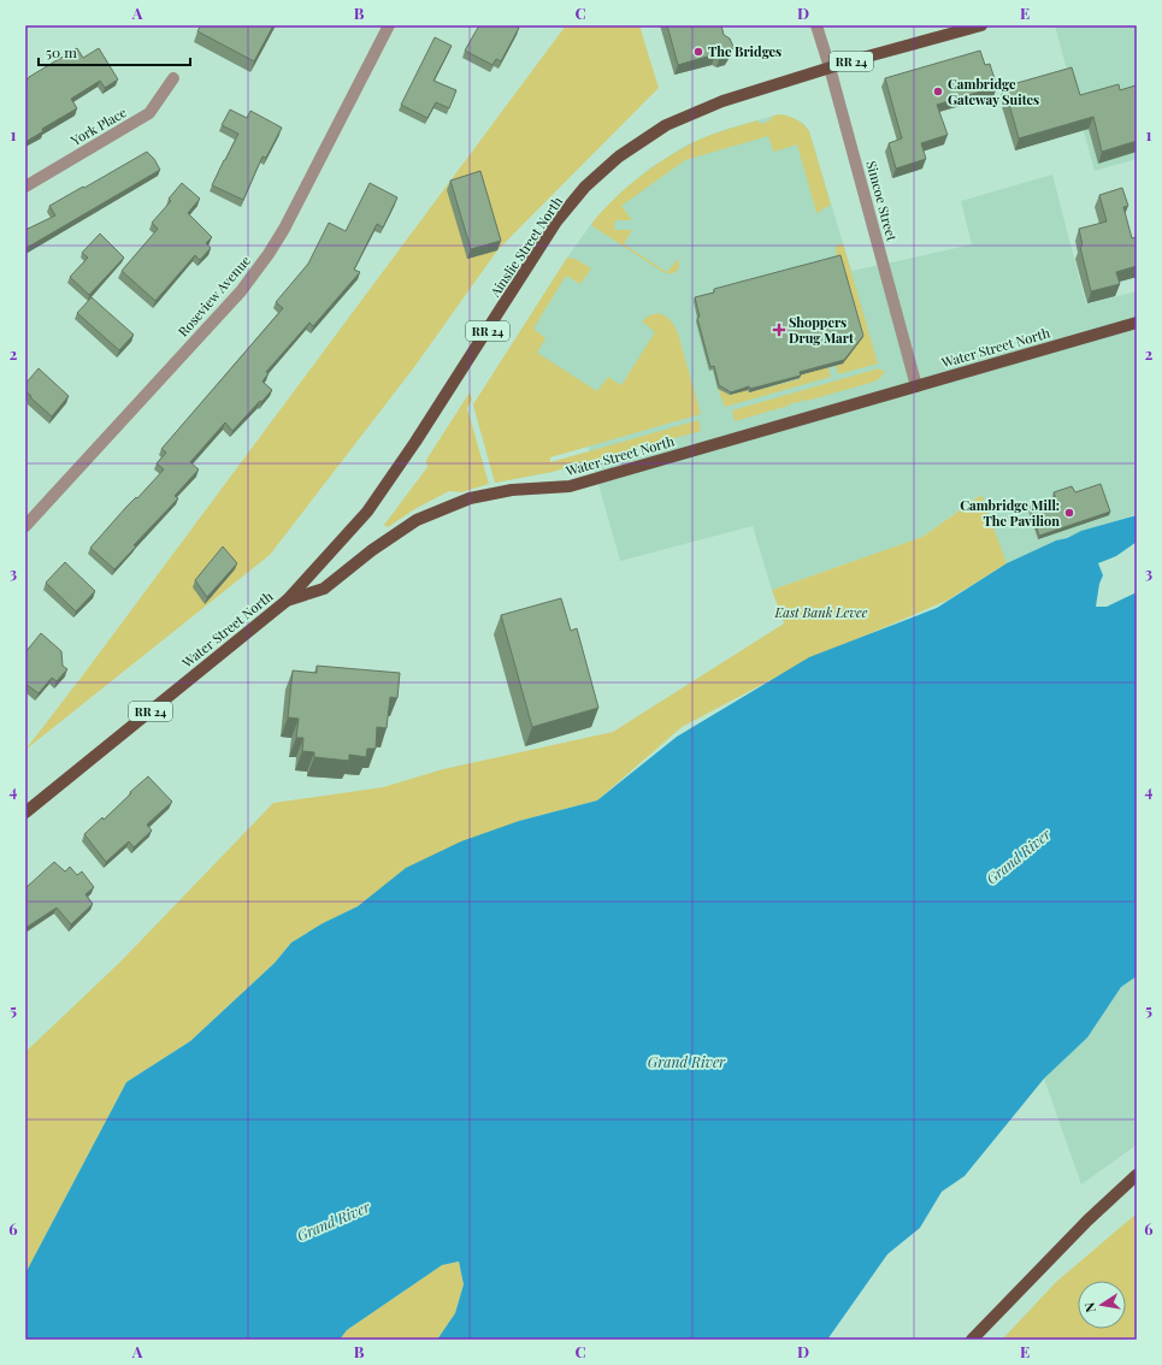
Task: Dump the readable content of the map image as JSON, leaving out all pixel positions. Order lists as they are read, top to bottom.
{
  "streets": {
    "main road": ["RR 24", "Ainslie Street North", "Water Street North"],
    "street": ["York Place", "Simcoe Street", "Roseview Avenue"]
  },
  "crossings": [
    ["Simcoe Street", "Ainslie Street North"],
    ["Simcoe Street", "Water Street North"],
    ["Ainslie Street North", "Water Street North"]
  ],
  "water": ["Grand River"],
  "parks": ["East Bank Levee"],
  "places": {
    "other": ["The Bridges", "Cambridge Gateway Suites", "Cambridge Mill: The Pavilion"],
    "health": ["Shoppers Drug Mart"]
  },
  "scale_bar": "50 m",
  "north": "left",
  "grid": {
    "columns": [
      "A",
      "B",
      "C",
      "D",
      "E"
    ],
    "rows": [
      "1",
      "2",
      "3",
      "4",
      "5",
      "6"
    ]
  }
}
